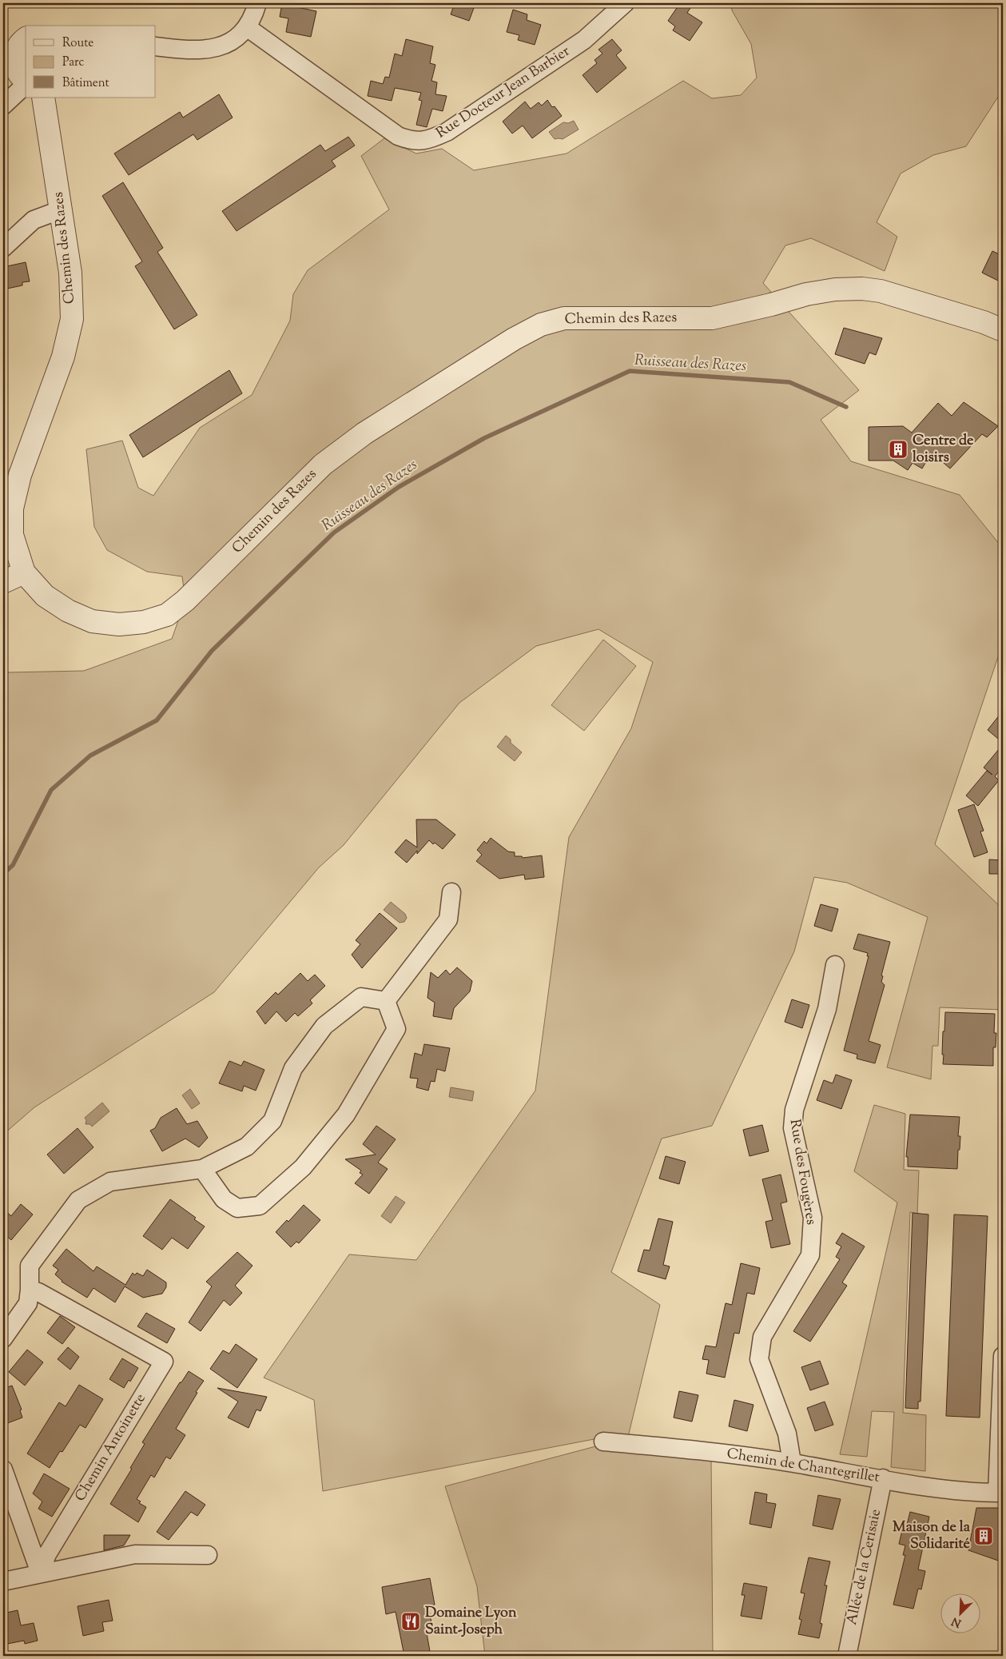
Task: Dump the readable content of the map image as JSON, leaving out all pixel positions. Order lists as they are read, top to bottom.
{
  "streets": {
    "street": [
      "Rue Docteur Jean Barbier",
      "Chemin des Razes",
      "Rue des Fougères",
      "Chemin Antoinette",
      "Chemin de Chantegrillet",
      "Allée de la Cerisaie"
    ]
  },
  "crossings": [
    ["Rue des Fougères", "Chemin de Chantegrillet"],
    ["Chemin de Chantegrillet", "Allée de la Cerisaie"]
  ],
  "water": ["Ruisseau des Razes"],
  "places": {
    "building": ["Centre de loisirs", "Maison de la Solidarité"],
    "restaurant": ["Domaine Lyon Saint-Joseph"]
  },
  "legend": ["Route", "Parc", "Bâtiment"],
  "north": "bottom left"
}
